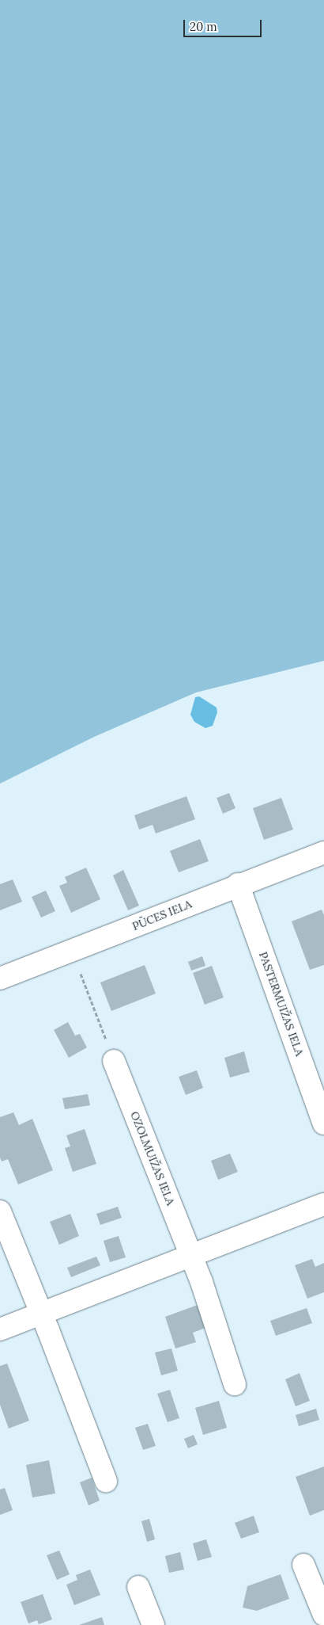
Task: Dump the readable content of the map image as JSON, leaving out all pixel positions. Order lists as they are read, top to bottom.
{
  "streets": {
    "street": ["PŪCES IELA", "PASTERMUIŽAS IELA", "OZOLMUIŽAS IELA"]
  },
  "crossings": [
    ["PŪCES IELA", "PASTERMUIŽAS IELA"]
  ],
  "scale_bar": "20 m"
}
